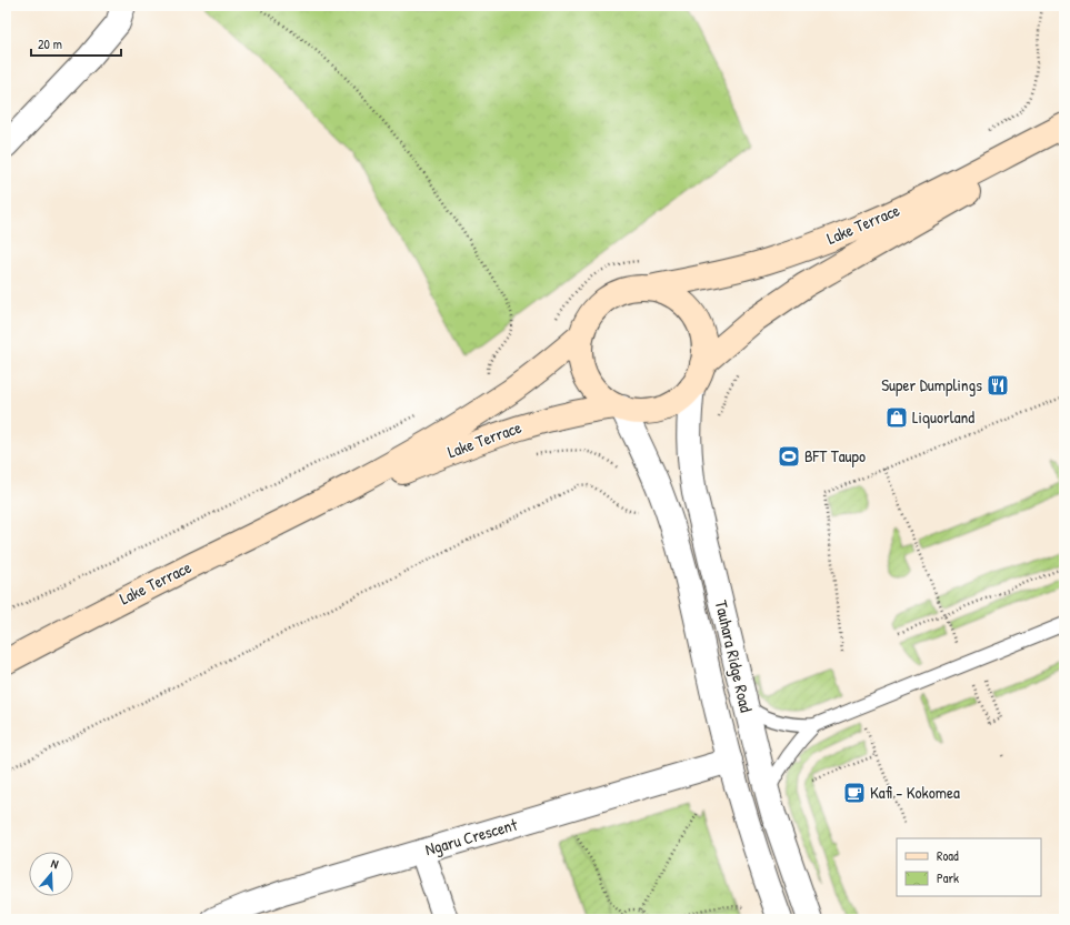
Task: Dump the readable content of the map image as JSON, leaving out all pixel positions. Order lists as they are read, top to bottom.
{
  "streets": {
    "main road": ["Lake Terrace"],
    "street": ["Tauhara Ridge Road", "Ngaru Crescent"]
  },
  "crossings": [
    ["Lake Terrace", "Tauhara Ridge Road"],
    ["Tauhara Ridge Road", "Ngaru Crescent"]
  ],
  "places": {
    "restaurant": ["Super Dumplings"],
    "shop": ["Liquorland"],
    "sports": ["BFT Taupo"],
    "cafe": ["Kafi - Kokomea"]
  },
  "legend": ["Road", "Park"],
  "scale_bar": "20 m",
  "north": "top"
}
